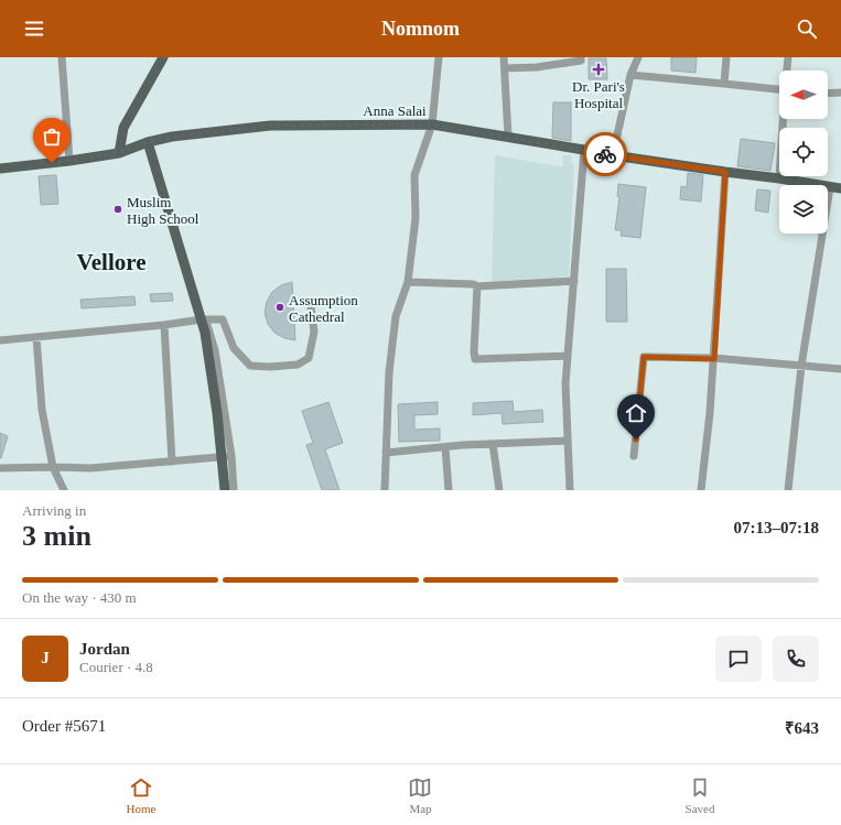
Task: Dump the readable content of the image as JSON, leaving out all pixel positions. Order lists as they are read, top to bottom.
{
  "streets": {
    "main road": ["Anna Salai"]
  },
  "districts": ["Vellore"],
  "places": {
    "health": ["Dr. Pari's Hospital"],
    "other": ["Muslim High School", "Assumption Cathedral"]
  },
  "north": "left",
  "page": {
    "header": "Nomnom",
    "heading": ["3 min", "Arriving in", "07:13–07:18"],
    "panel": [
      "Jordan",
      "Courier · 4.8",
      "Order #5671",
      "₹643"
    ],
    "bar": "On the way · 430 m",
    "round": "J",
    "tabs": ["Home", "Map", "Saved"]
  }
}
